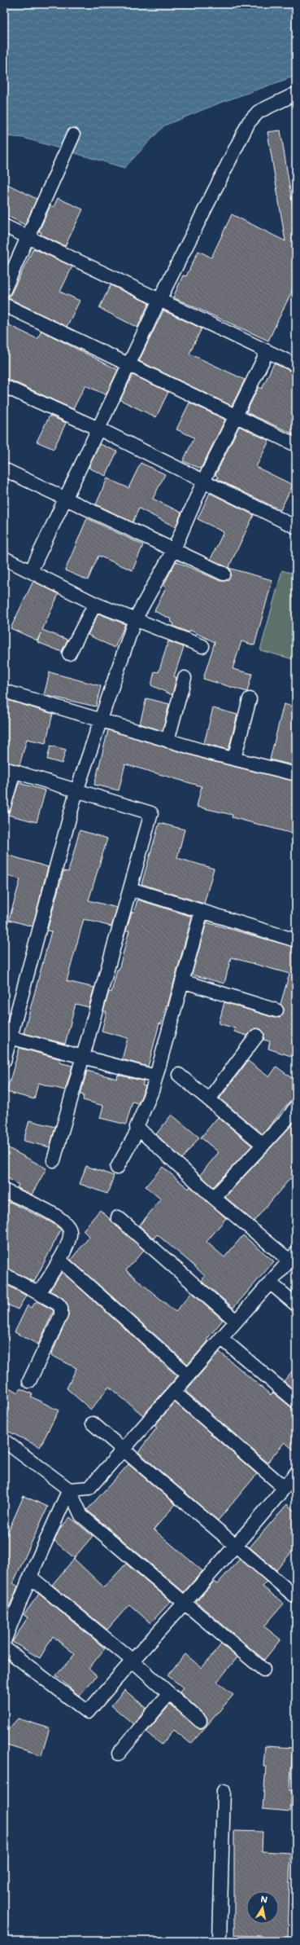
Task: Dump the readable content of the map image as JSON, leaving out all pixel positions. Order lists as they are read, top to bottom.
{
  "north": "top"
}
